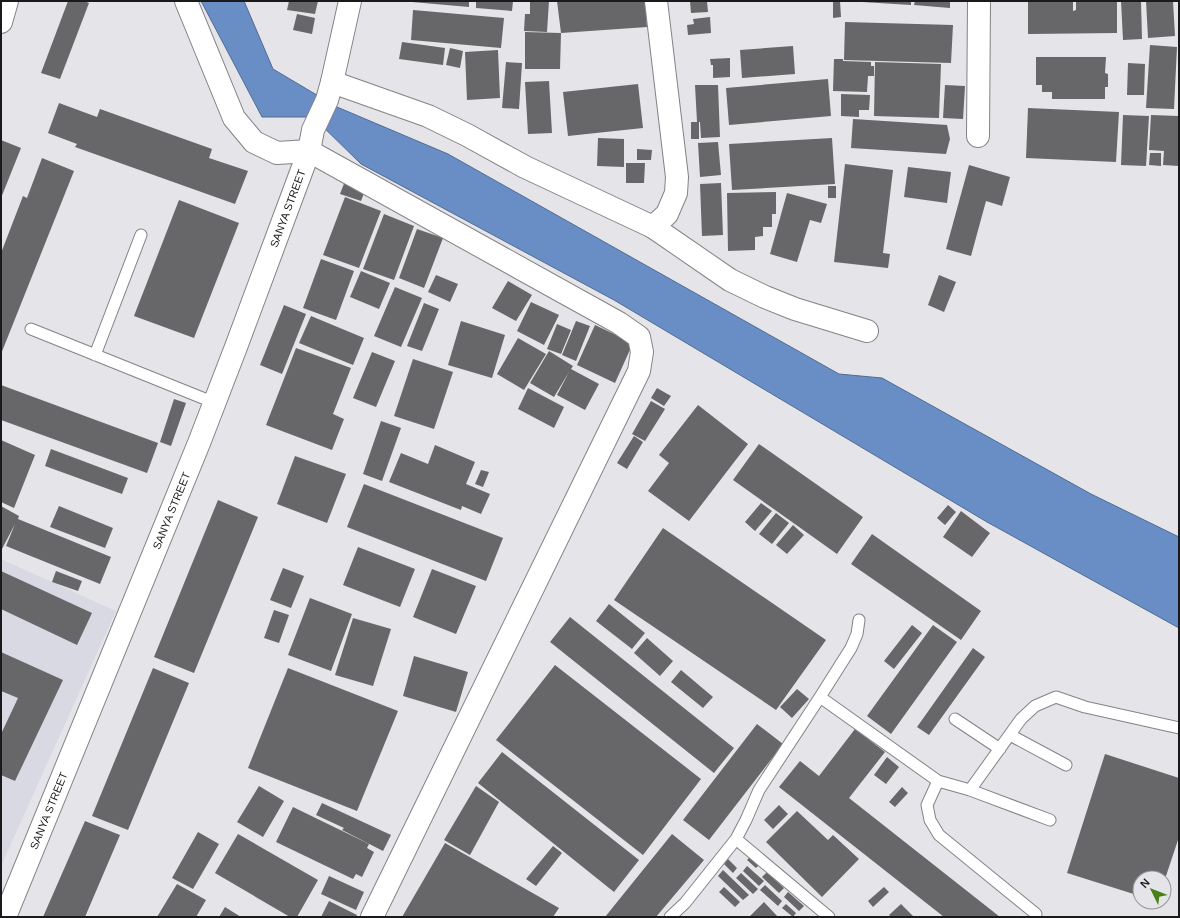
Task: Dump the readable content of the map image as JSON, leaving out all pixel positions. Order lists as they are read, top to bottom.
{
  "streets": {
    "street": ["SANYA STREET"]
  },
  "north": "top left"
}
